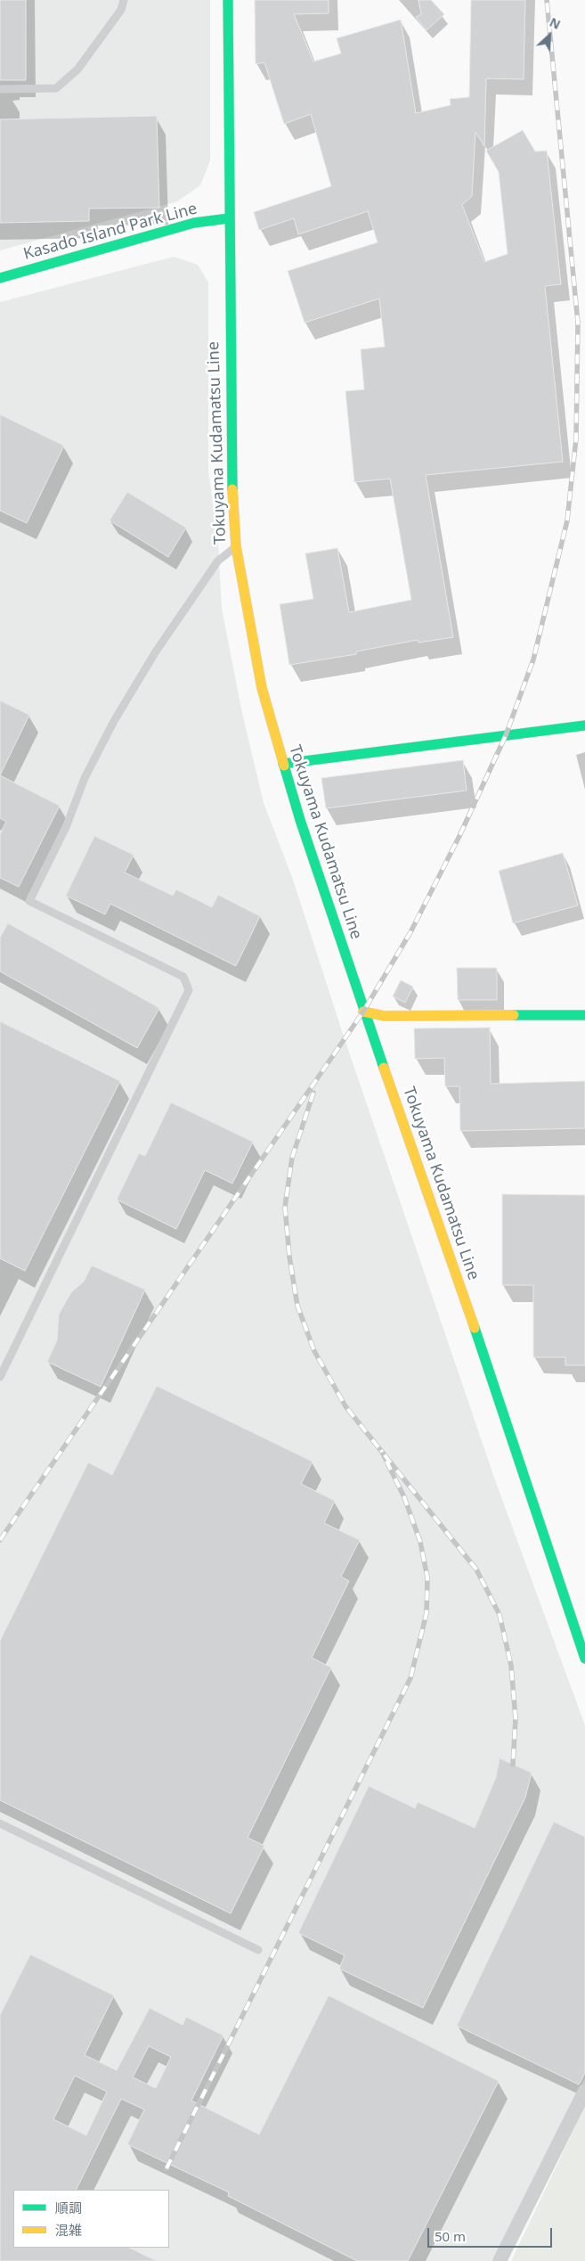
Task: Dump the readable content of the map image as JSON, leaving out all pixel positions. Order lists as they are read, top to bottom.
{
  "streets": {
    "main road": ["Kasado Island Park Line", "Tokuyama Kudamatsu Line"]
  },
  "crossings": [
    ["Kasado Island Park Line", "Tokuyama Kudamatsu Line"]
  ],
  "legend": ["順調", "混雑"],
  "scale_bar": "50 m",
  "north": "top right"
}
